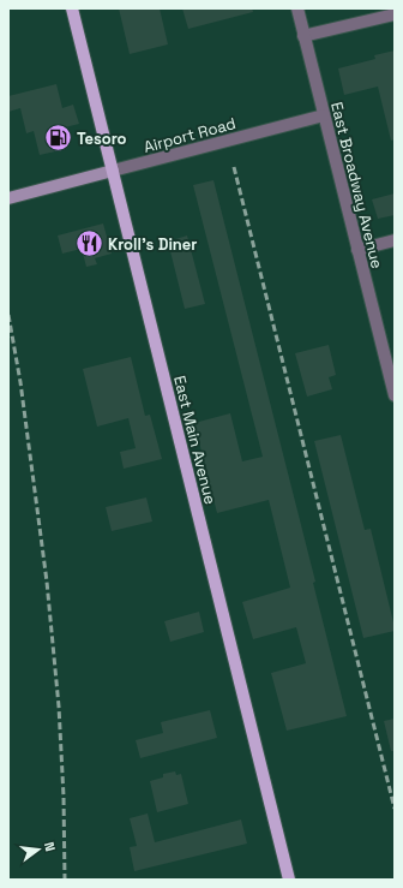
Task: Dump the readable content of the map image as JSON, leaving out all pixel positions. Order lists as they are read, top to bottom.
{
  "streets": {
    "main road": ["Airport Road", "East Main Avenue"],
    "street": ["East Broadway Avenue"]
  },
  "crossings": [
    ["Airport Road", "East Broadway Avenue"],
    ["Airport Road", "East Main Avenue"]
  ],
  "places": {
    "fuel station": ["Tesoro"],
    "restaurant": ["Kroll's Diner"]
  },
  "north": "right"
}
